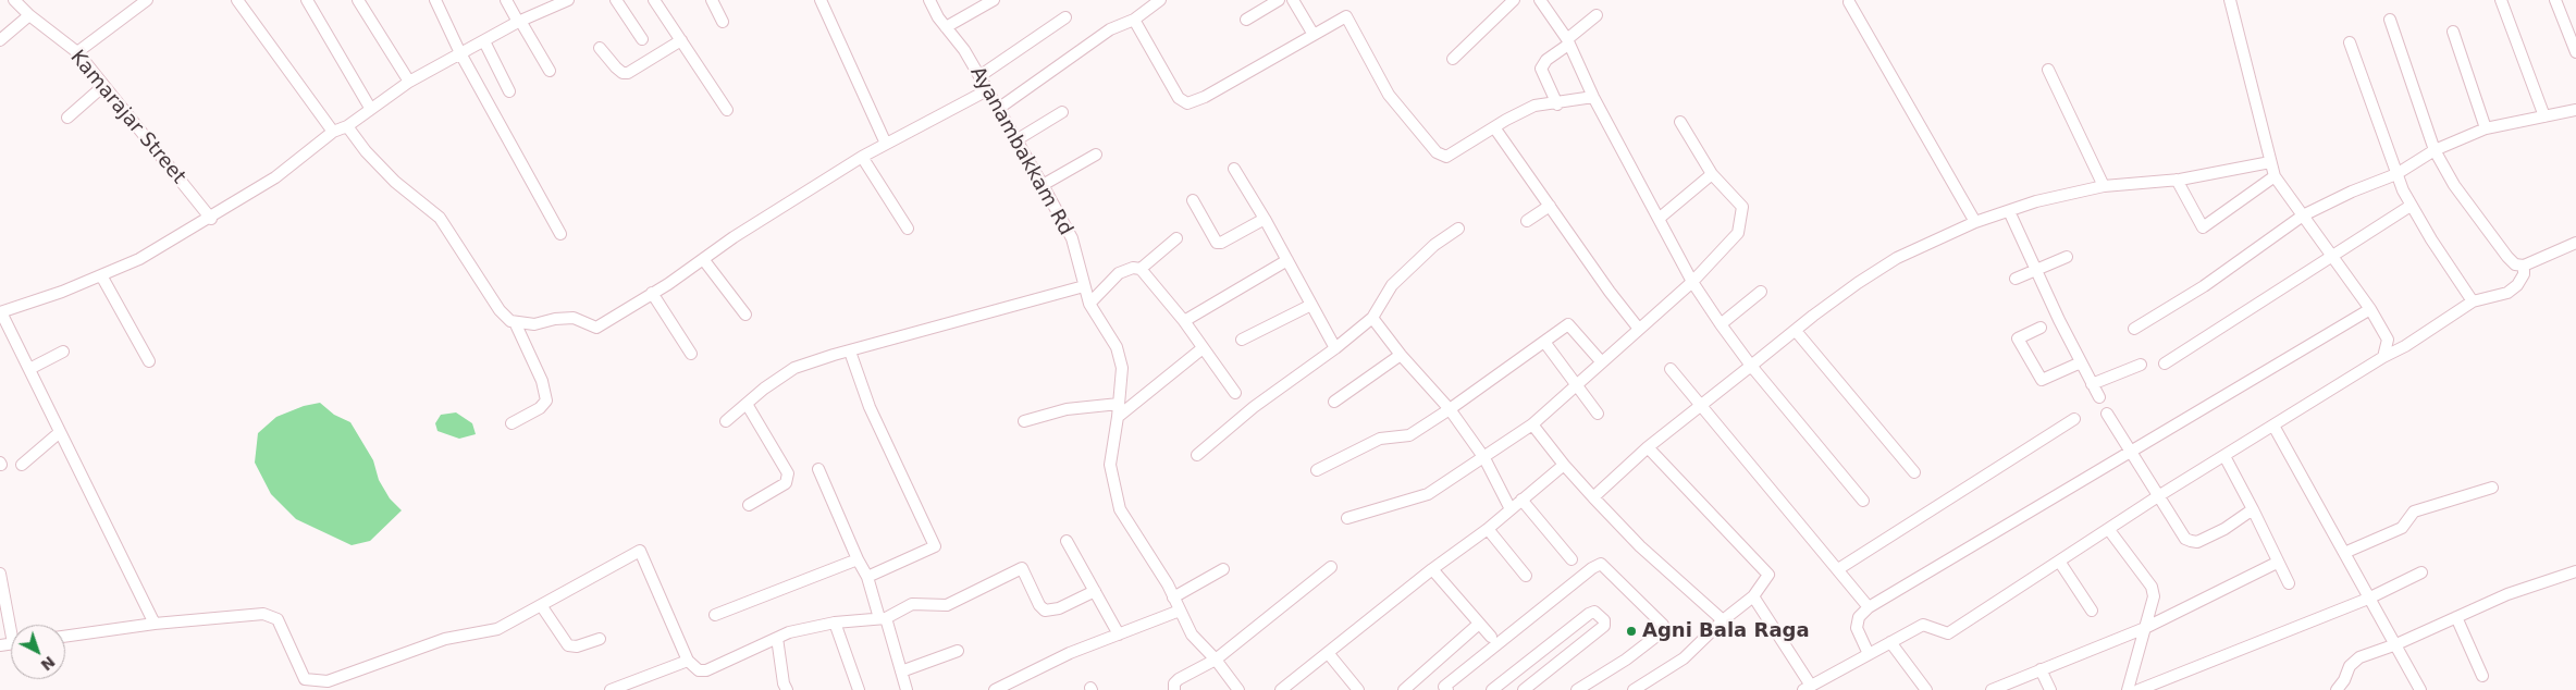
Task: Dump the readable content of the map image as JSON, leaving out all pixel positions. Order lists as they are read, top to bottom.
{
  "streets": {
    "street": ["Kamarajar Street", "Ayanambakkam Rd"]
  },
  "places": ["Agni Bala Raga"],
  "north": "bottom right"
}
